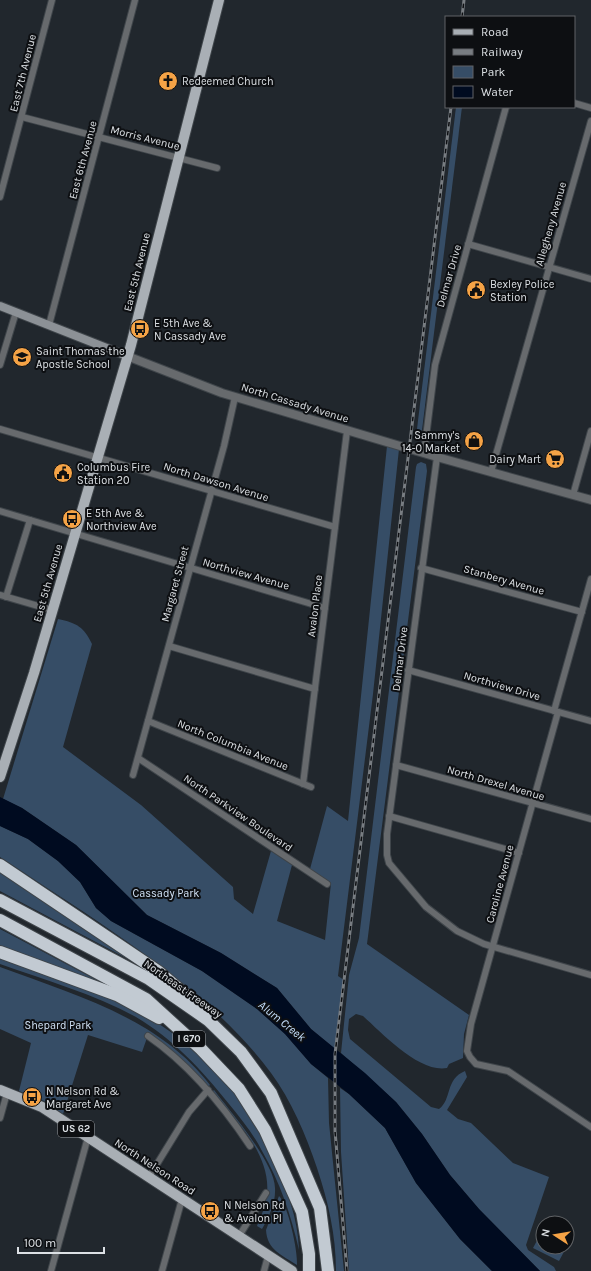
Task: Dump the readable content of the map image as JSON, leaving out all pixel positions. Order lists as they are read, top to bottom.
{
  "streets": {
    "highway": ["Northeast Freeway", "I 670"],
    "main road": [
      "East 5th Avenue",
      "North Cassady Avenue",
      "US 62",
      "North Nelson Road"
    ],
    "street": [
      "East 7th Avenue",
      "Morris Avenue",
      "East 6th Avenue",
      "Allegheny Avenue",
      "Delmar Drive",
      "North Dawson Avenue",
      "Northview Avenue",
      "Stanbery Avenue",
      "Margaret Street",
      "Avalon Place",
      "Northview Drive",
      "North Columbia Avenue",
      "North Drexel Avenue",
      "North Parkview Boulevard",
      "Caroline Avenue"
    ]
  },
  "crossings": [
    ["East 7th Avenue", "Morris Avenue"],
    ["Morris Avenue", "East 6th Avenue"],
    ["Morris Avenue", "East 5th Avenue"],
    ["East 6th Avenue", "North Cassady Avenue"],
    ["Allegheny Avenue", "North Cassady Avenue"],
    ["East 5th Avenue", "North Cassady Avenue"],
    ["East 5th Avenue", "North Dawson Avenue"],
    ["East 5th Avenue", "Northview Avenue"],
    ["Delmar Drive", "North Cassady Avenue"],
    ["Delmar Drive", "Stanbery Avenue"],
    ["Delmar Drive", "Northview Drive"],
    ["Delmar Drive", "North Drexel Avenue"],
    ["Delmar Drive", "Caroline Avenue"],
    ["North Cassady Avenue", "Margaret Street"],
    ["North Cassady Avenue", "Avalon Place"],
    ["North Dawson Avenue", "Margaret Street"],
    ["North Dawson Avenue", "Avalon Place"],
    ["Northview Avenue", "Margaret Street"],
    ["Northview Avenue", "Avalon Place"],
    ["Stanbery Avenue", "Caroline Avenue"],
    ["Margaret Street", "North Columbia Avenue"],
    ["Margaret Street", "North Parkview Boulevard"],
    ["Avalon Place", "North Columbia Avenue"],
    ["Northview Drive", "Caroline Avenue"],
    ["North Drexel Avenue", "Caroline Avenue"]
  ],
  "water": ["Alum Creek"],
  "parks": ["Cassady Park", "Shepard Park"],
  "places": {
    "church": ["Redeemed Church"],
    "public building": ["Bexley Police Station", "Columbus Fire Station 20"],
    "bus stop": [
      "E 5th Ave & N Cassady Ave",
      "E 5th Ave & Northview Ave",
      "N Nelson Rd & Margaret Ave",
      "N Nelson Rd & Avalon Pl"
    ],
    "school or university": ["Saint Thomas the Apostle School"],
    "shop": ["Sammy's 14-0 Market"],
    "supermarket": ["Dairy Mart"]
  },
  "legend": [
    "Road",
    "Railway",
    "Park",
    "Water"
  ],
  "scale_bar": "100 m",
  "north": "left"
}
